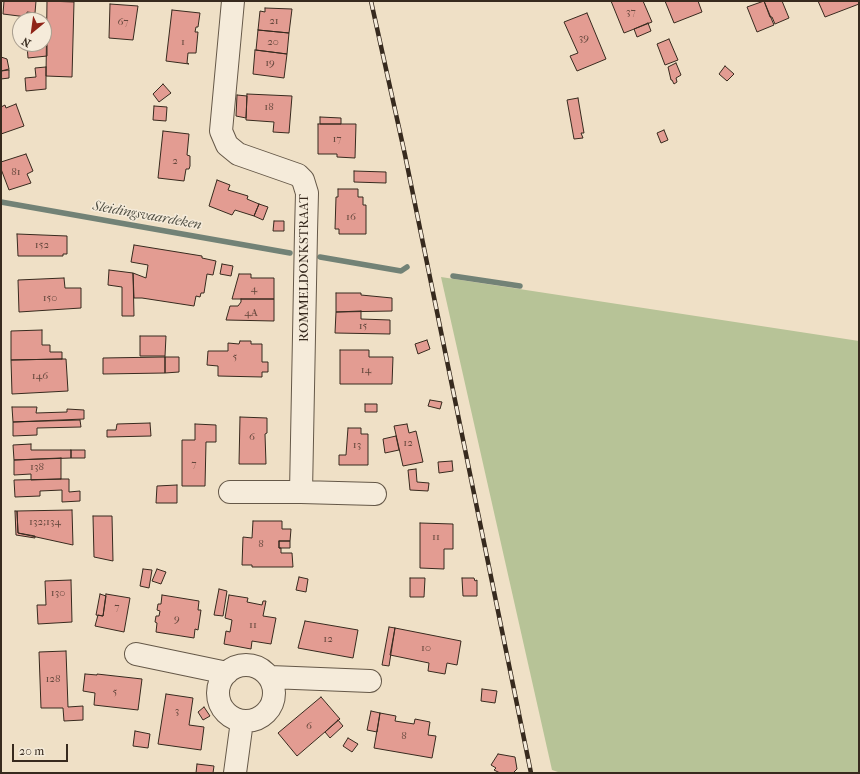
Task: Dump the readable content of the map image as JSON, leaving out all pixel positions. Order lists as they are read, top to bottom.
{
  "streets": {
    "street": ["ROMMELDONKSTRAAT"]
  },
  "water": ["Sleidingsvaardeken"],
  "house_numbers": [
    "37",
    "21",
    "67",
    "39",
    "1",
    "20",
    "19",
    "18",
    "17",
    "2",
    "81",
    "16",
    "152",
    "4",
    "150",
    "4A",
    "15",
    "5",
    "14",
    "146",
    "6",
    "12",
    "13",
    "7",
    "138",
    "132;134",
    "11",
    "8",
    "130",
    "7",
    "9",
    "11",
    "12",
    "10",
    "128",
    "5",
    "3",
    "6",
    "8"
  ],
  "scale_bar": "20 m",
  "north": "bottom left"
}
